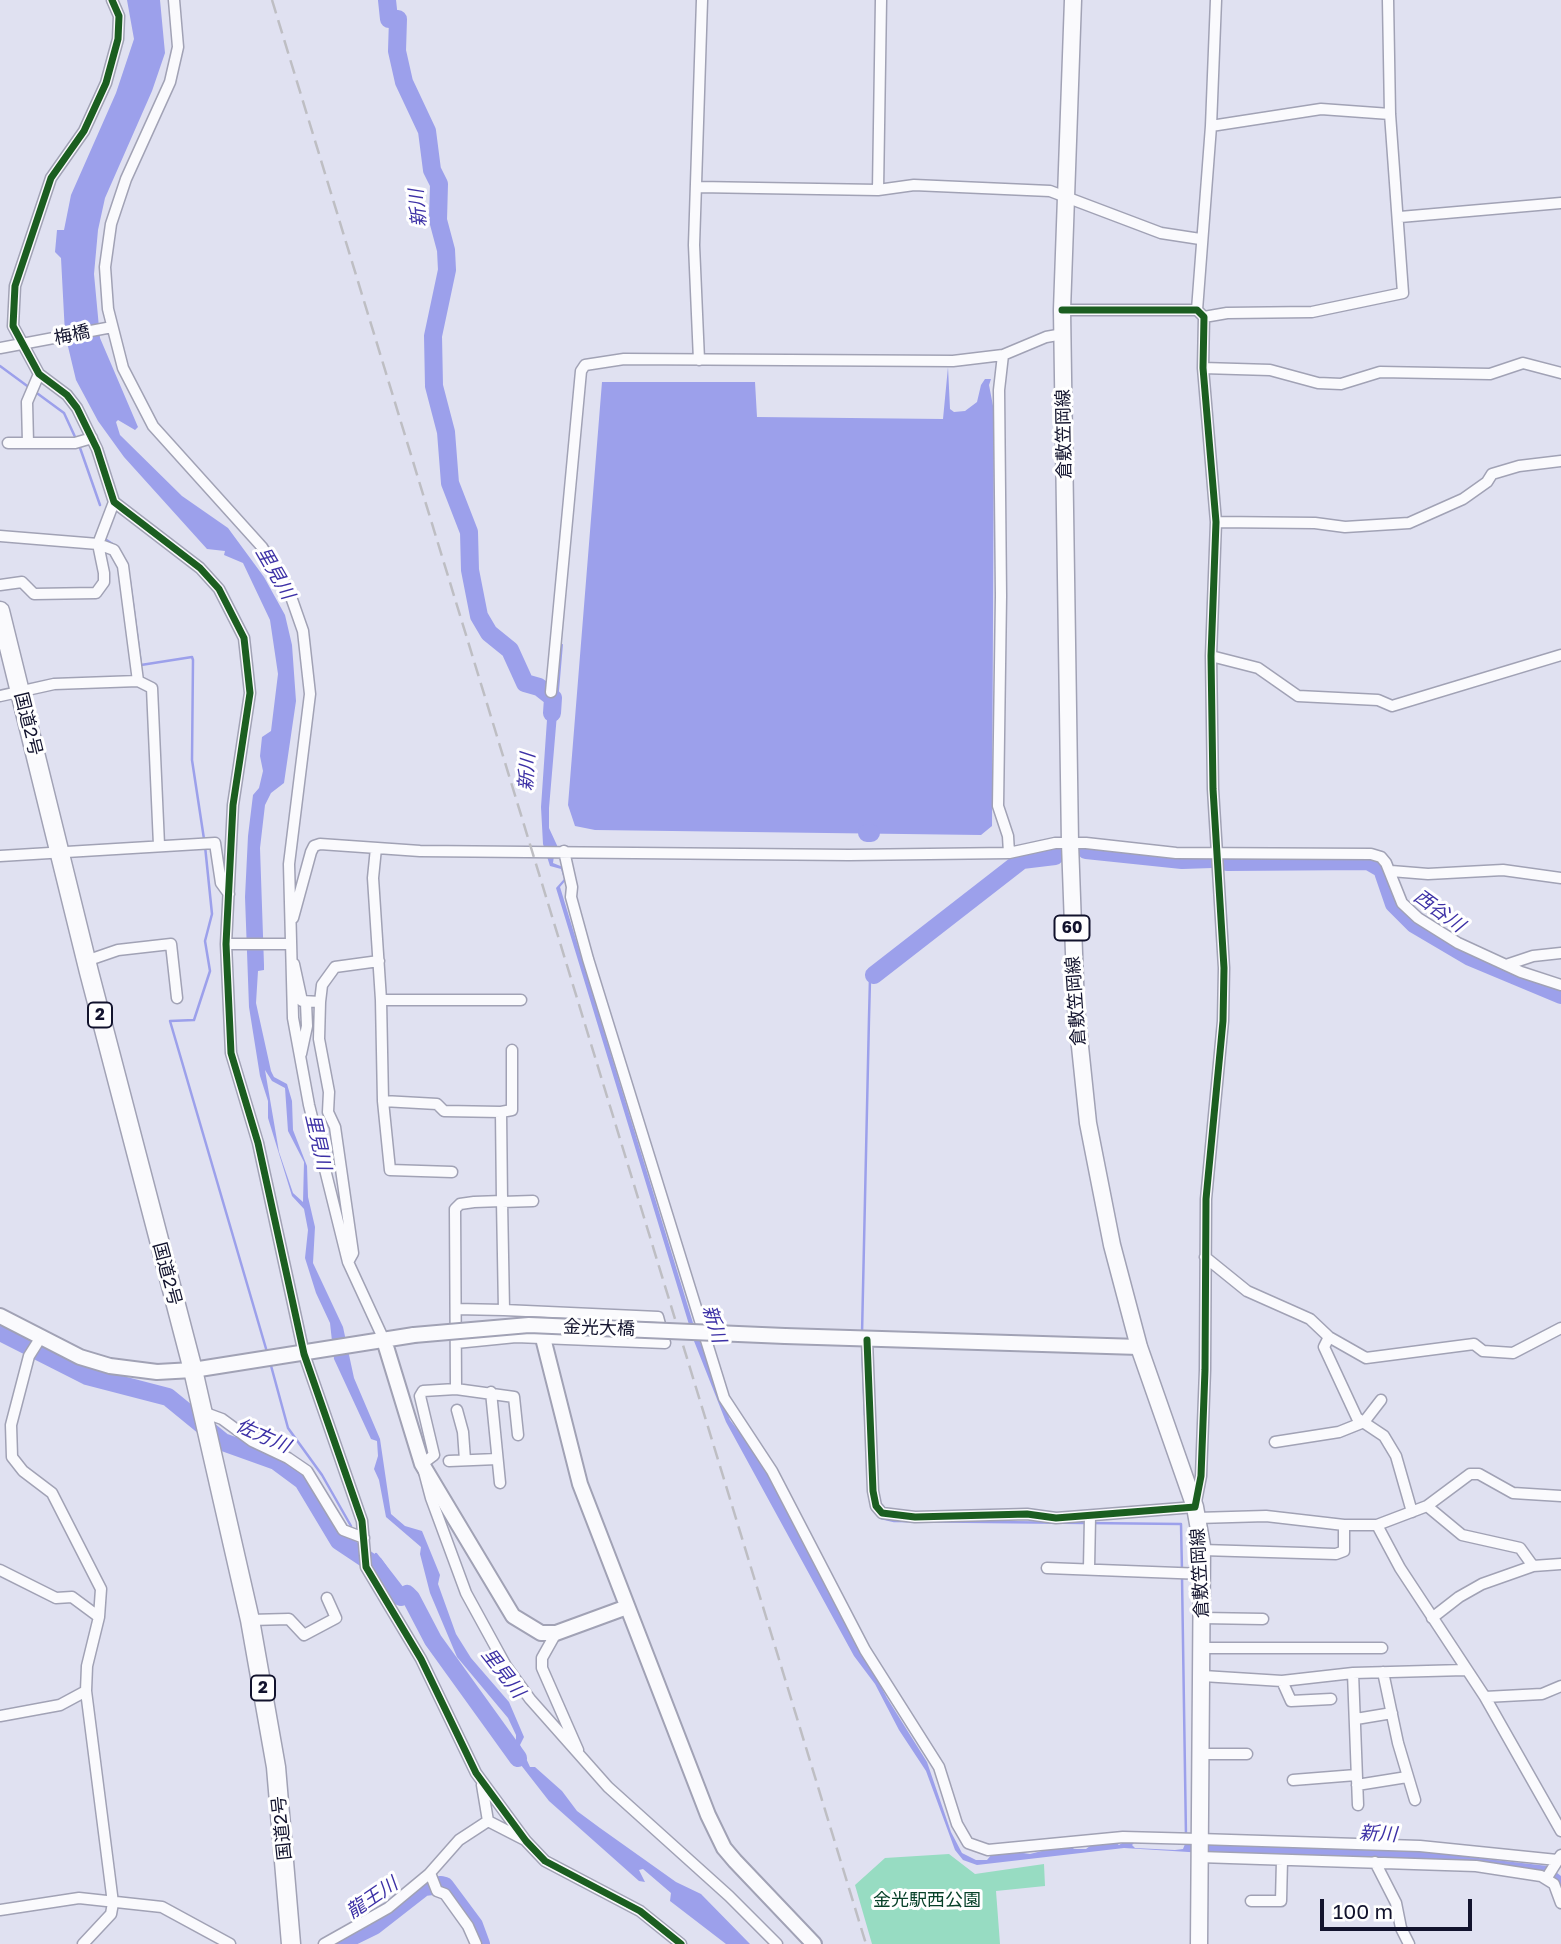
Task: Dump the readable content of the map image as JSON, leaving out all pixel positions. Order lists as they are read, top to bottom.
{
  "streets": {
    "highway": ["国道2号", "2"],
    "main road": ["倉敷笠岡線", "60"],
    "street": ["梅橋", "金光大橋"]
  },
  "crossings": [
    ["倉敷笠岡線", "金光大橋"],
    ["国道2号", "金光大橋"]
  ],
  "water": [
    "新川",
    "里見川",
    "西谷川",
    "佐方川",
    "龍王川"
  ],
  "parks": ["金光駅西公園"],
  "scale_bar": "100 m"
}
